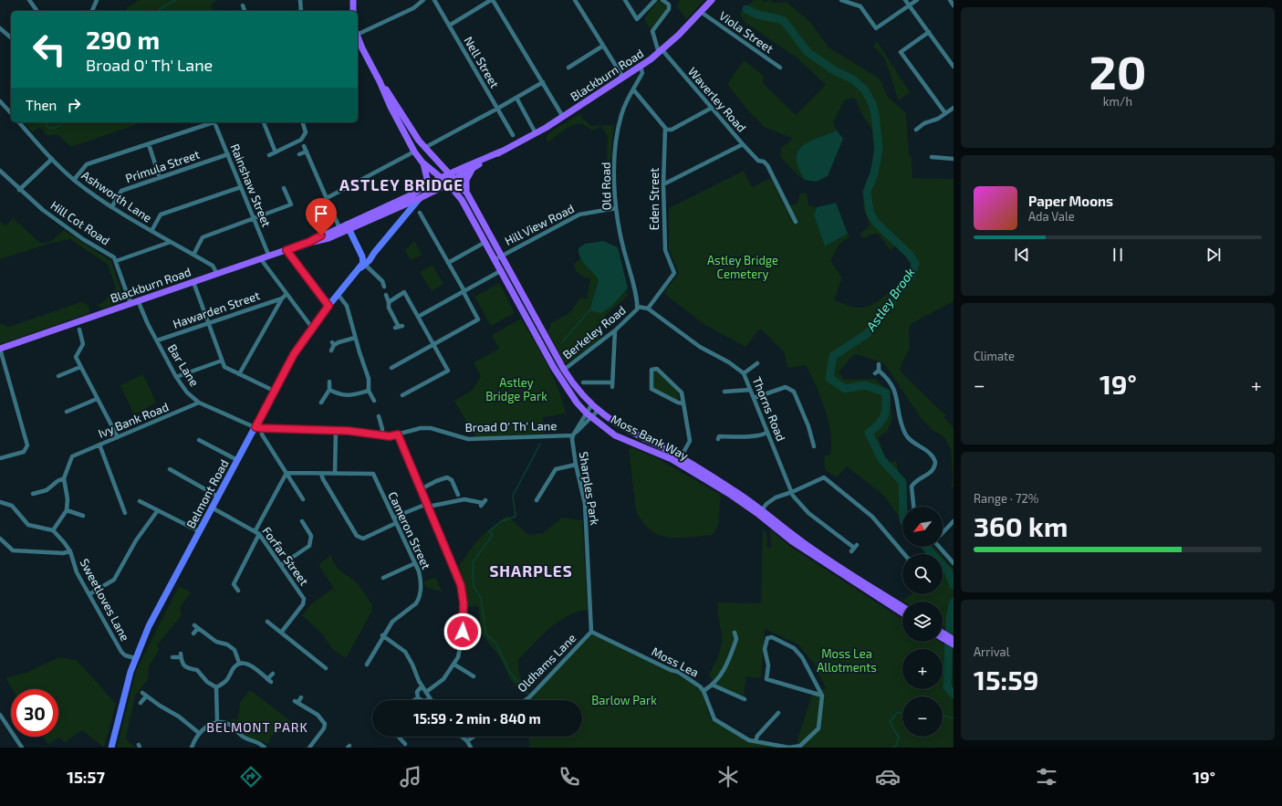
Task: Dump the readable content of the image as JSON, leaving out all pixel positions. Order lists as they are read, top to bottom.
{
  "streets": {
    "highway": ["Blackburn Road", "Moss Bank Way"],
    "main road": ["Belmont Road"],
    "street": [
      "Viola Street",
      "Nell Street",
      "Waverley Road",
      "Primula Street",
      "Rainshaw Street",
      "Old Road",
      "Ashworth Lane",
      "Eden Street",
      "Hill Cot Road",
      "Hill View Road",
      "Hawarden Street",
      "Berkeley Road",
      "Bar Lane",
      "Thorns Road",
      "Ivy Bank Road",
      "Broad O' Th' Lane",
      "Sharples Park",
      "Cameron Street",
      "Forfar Street",
      "Sweetloves Lane",
      "Moss Lea",
      "Oldhams Lane"
    ]
  },
  "crossings": [
    ["Viola Street", "Blackburn Road"],
    ["Blackburn Road", "Waverley Road"],
    ["Blackburn Road", "Rainshaw Street"],
    ["Blackburn Road", "Old Road"],
    ["Blackburn Road", "Ashworth Lane"],
    ["Blackburn Road", "Hill Cot Road"],
    ["Blackburn Road", "Bar Lane"],
    ["Blackburn Road", "Moss Bank Way"],
    ["Primula Street", "Rainshaw Street"],
    ["Primula Street", "Ashworth Lane"],
    ["Old Road", "Hill View Road"],
    ["Old Road", "Berkeley Road"],
    ["Old Road", "Thorns Road"],
    ["Eden Street", "Thorns Road"],
    ["Hill View Road", "Moss Bank Way"],
    ["Hawarden Street", "Bar Lane"],
    ["Berkeley Road", "Thorns Road"],
    ["Berkeley Road", "Moss Bank Way"],
    ["Bar Lane", "Ivy Bank Road"],
    ["Bar Lane", "Broad O' Th' Lane"],
    ["Bar Lane", "Belmont Road"],
    ["Broad O' Th' Lane", "Sharples Park"],
    ["Broad O' Th' Lane", "Belmont Road"],
    ["Sharples Park", "Moss Lea"],
    ["Sharples Park", "Oldhams Lane"],
    ["Belmont Road", "Forfar Street"],
    ["Belmont Road", "Sweetloves Lane"],
    ["Moss Lea", "Oldhams Lane"]
  ],
  "districts": ["ASTLEY BRIDGE", "SHARPLES", "BELMONT PARK"],
  "water": ["Astley Brook"],
  "parks": [
    "Astley Bridge Cemetery",
    "Astley Bridge Park",
    "Moss Lea Allotments",
    "Barlow Park"
  ],
  "north": "bottom left",
  "page": {
    "tile": [
      ["20", "km/h"],
      "Climate",
      ["Range · 72%", "360 km"],
      ["Arrival", "15:59"]
    ],
    "turn": ["290 m", "Broad O' Th' Lane"],
    "then": "Then",
    "song": ["Paper Moons", "Ada Vale"],
    "heat": ["−", "19°", "+"],
    "map_buttons": ["+", "−"],
    "limit": "30",
    "trip": "15:59 · 2 min · 840 m",
    "tabs": ["15:57", "19°"]
  }
}
